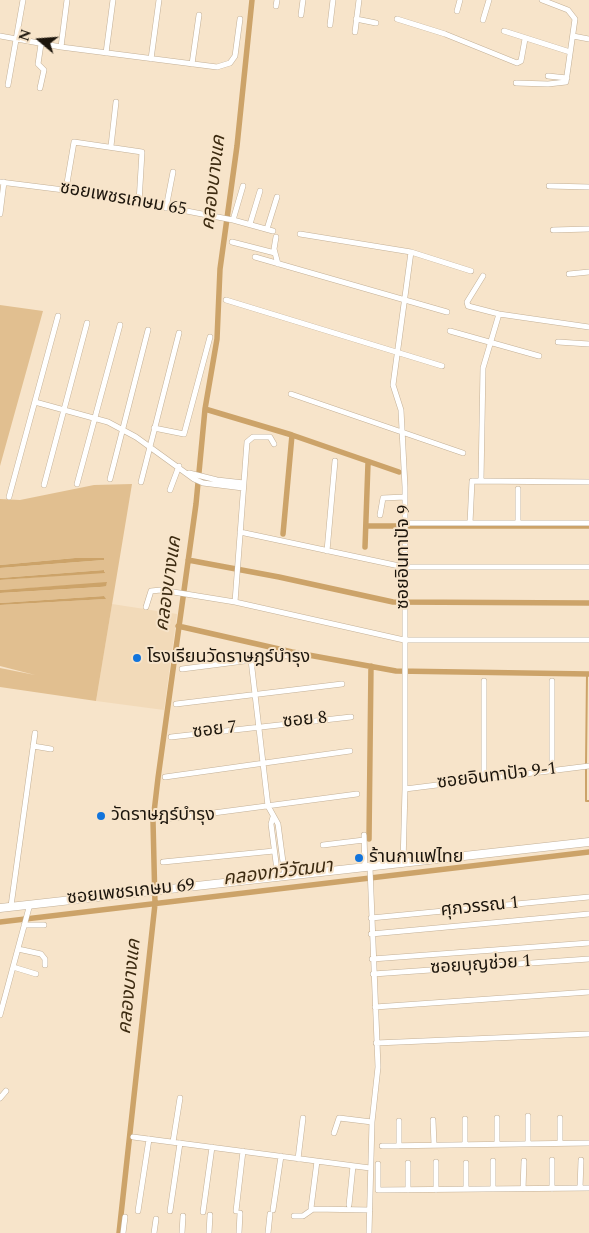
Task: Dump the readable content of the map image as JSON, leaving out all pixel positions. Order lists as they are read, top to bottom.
{
  "streets": {
    "main road": ["ซอยเพชรเกษม 69"],
    "street": [
      "ซอยเพชรเกษม 65",
      "ซอยอินทาปัจ 9",
      "ซอย 8",
      "ซอย 7",
      "ซอยอินทาปัจ 9-1",
      "ศุภวรรณ 1",
      "ซอยบุญช่วย 1"
    ]
  },
  "crossings": [
    ["ซอยอินทาปัจ 9", "ซอยอินทาปัจ 9-1"],
    ["ซอยอินทาปัจ 9", "ซอยเพชรเกษม 69"],
    ["ซอย 8", "ซอย 7"]
  ],
  "water": ["คลองบางแค", "คลองทวีวัฒนา"],
  "places": ["โรงเรียนวัดราษฎร์บำรุง", "วัดราษฎร์บำรุง", "ร้านกาแฟไทย"],
  "north": "left"
}
